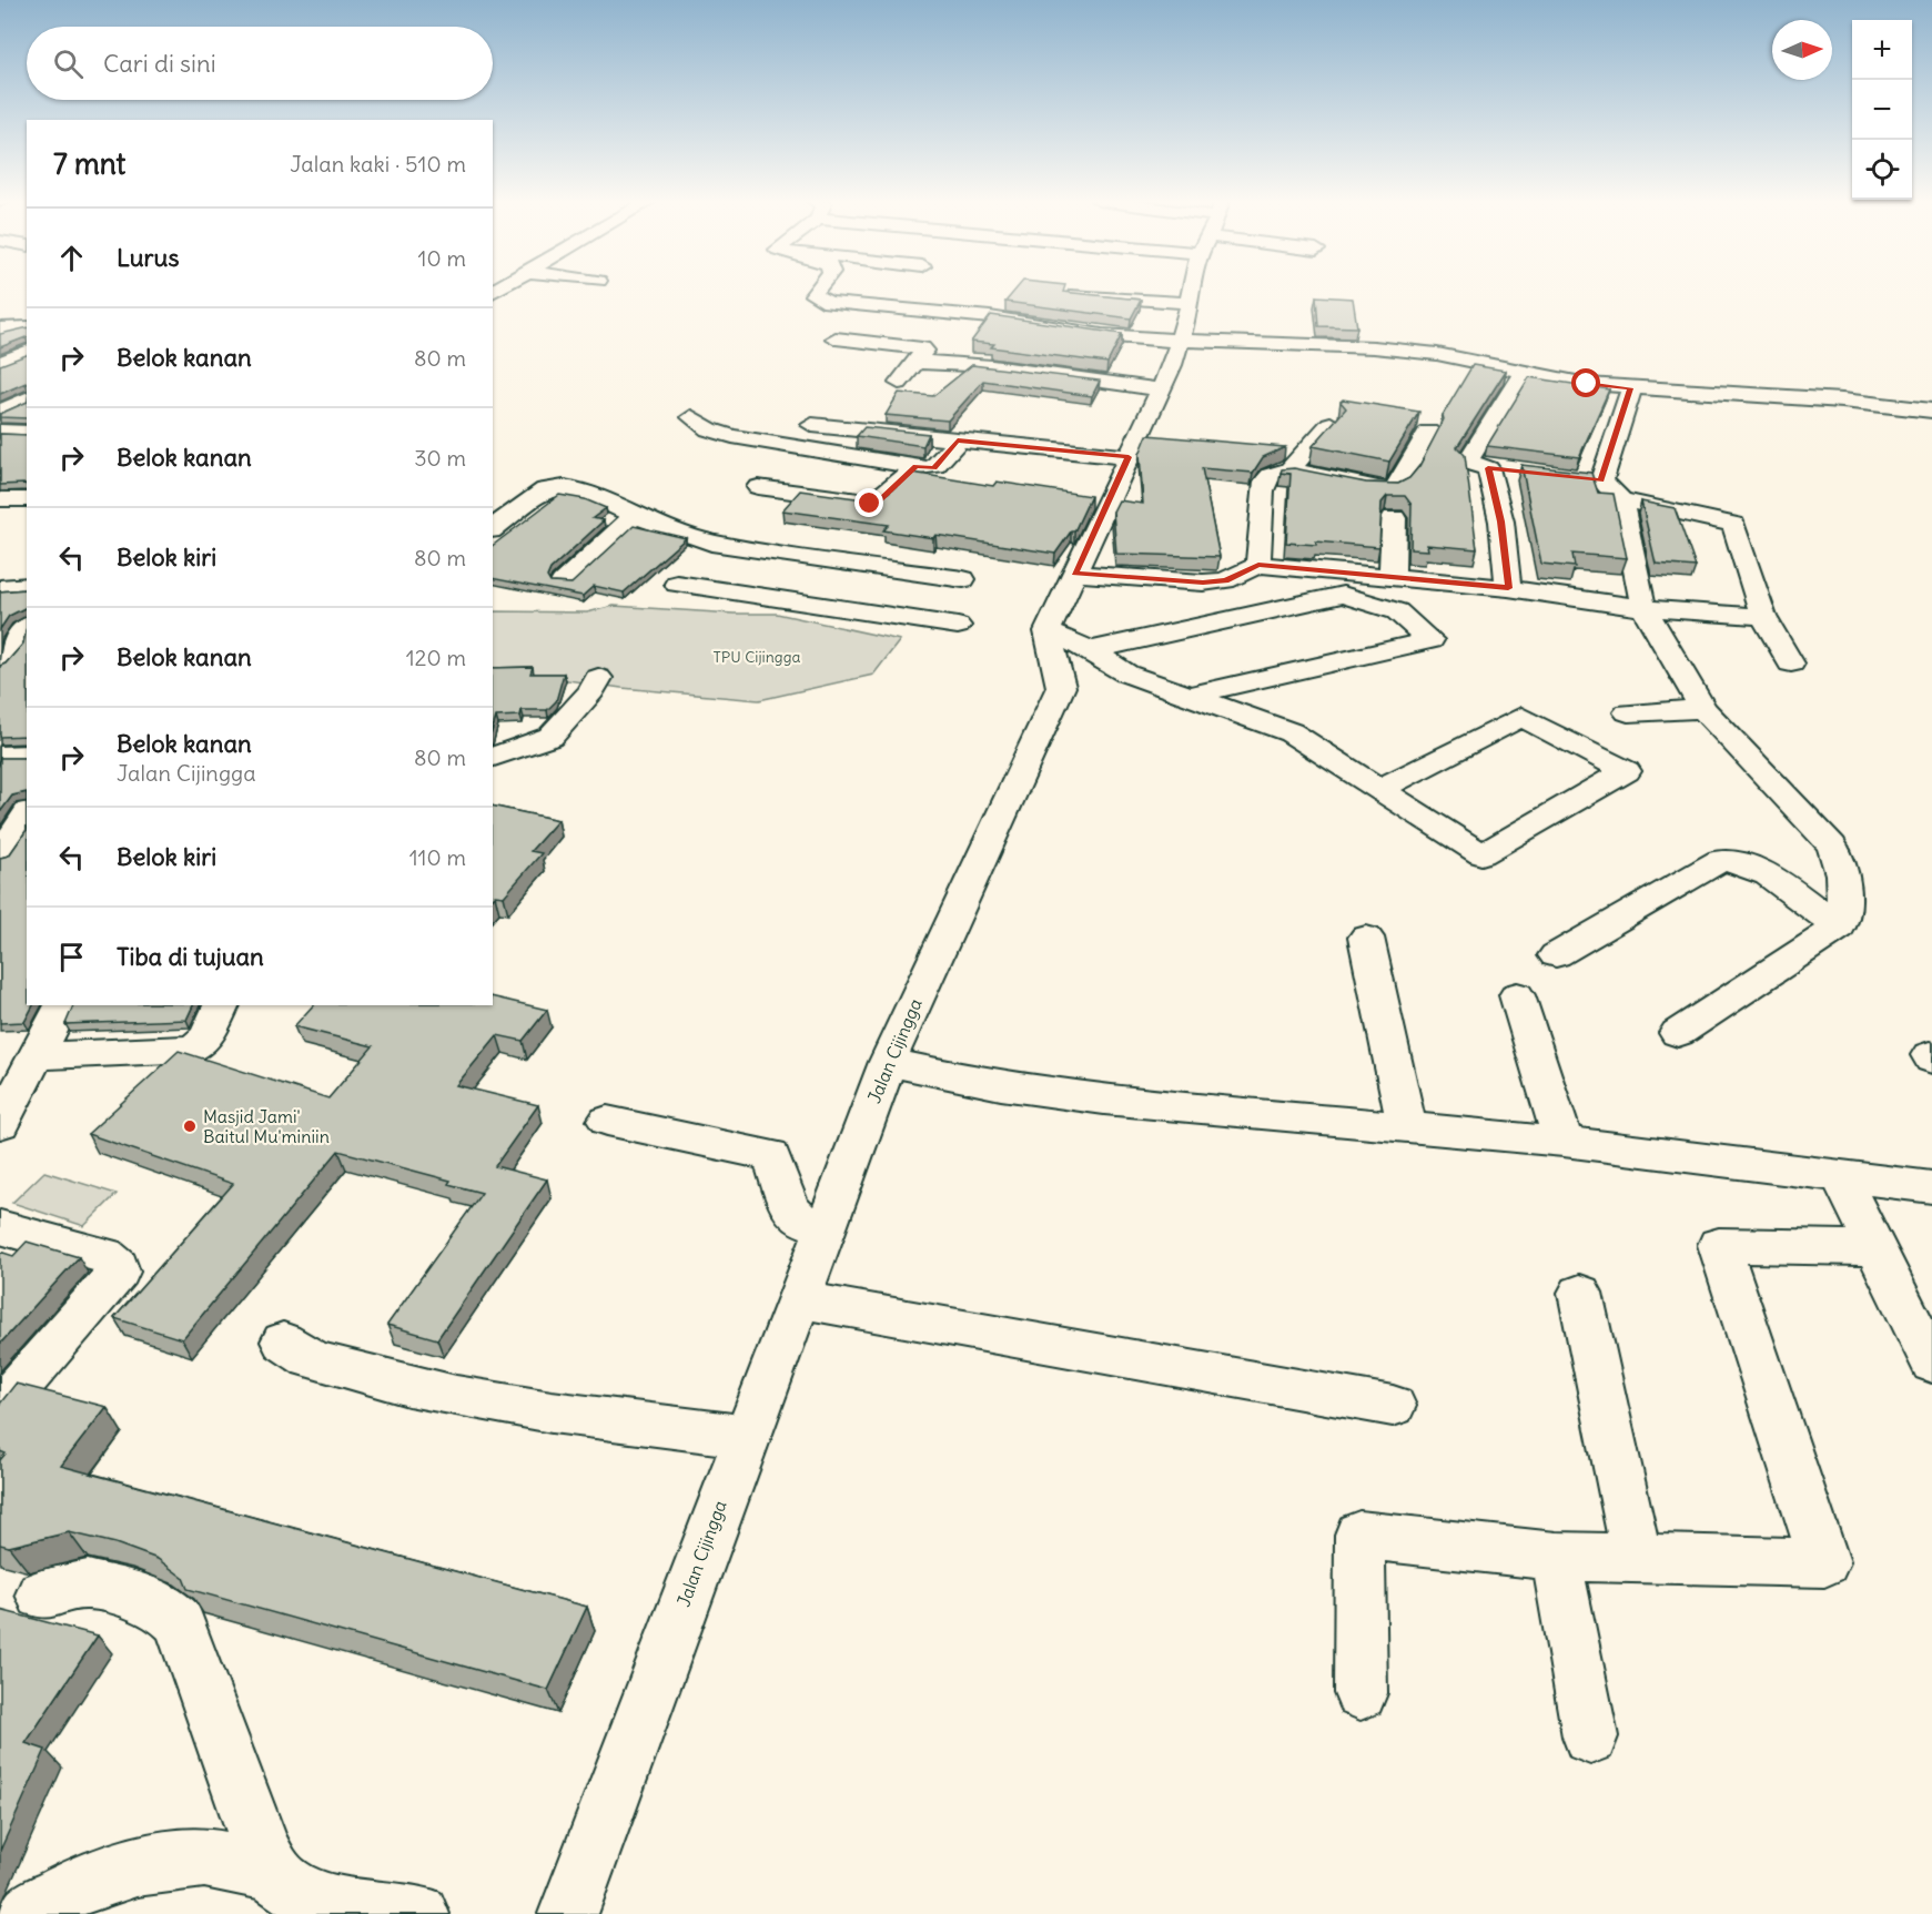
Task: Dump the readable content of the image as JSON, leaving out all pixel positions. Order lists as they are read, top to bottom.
{
  "streets": {
    "street": ["Jalan Cijingga"]
  },
  "parks": ["TPU Cijingga"],
  "places": ["Masjid Jami' Baitul Mu'miniin"],
  "north": "right",
  "page": {
    "map_buttons": ["+", "−"],
    "search": "Cari di sini",
    "heading": ["7 mnt", "Jalan kaki · 510 m"],
    "list": [
      ["Lurus", "10 m"],
      ["Belok kanan", "80 m"],
      ["Belok kanan", "30 m"],
      ["Belok kiri", "80 m"],
      ["Belok kanan", "120 m"],
      ["Belok kanan", "Jalan Cijingga", "80 m"],
      ["Belok kiri", "110 m"],
      "Tiba di tujuan"
    ]
  }
}
